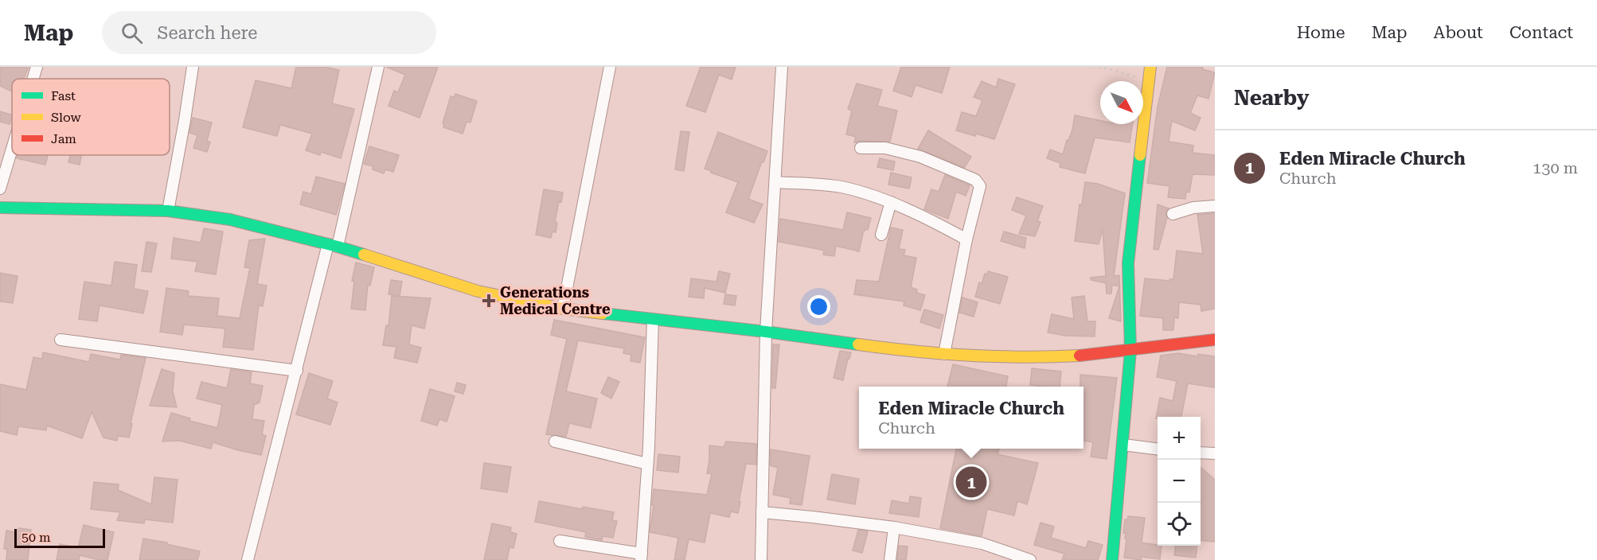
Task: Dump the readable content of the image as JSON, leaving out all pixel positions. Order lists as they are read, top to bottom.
{
  "places": {
    "health": ["Generations Medical Centre"]
  },
  "legend": ["Fast", "Slow", "Jam"],
  "scale_bar": "50 m",
  "north": "bottom right",
  "page": {
    "header": "Map",
    "search": "Search here",
    "nav": [
      "Home",
      "Map",
      "About",
      "Contact"
    ],
    "heading": "Nearby",
    "list": [
      {
        "mark": "1",
        "name": "Eden Miracle Church",
        "note": "Church",
        "value": "130 m"
      }
    ],
    "popup": ["Eden Miracle Church", "Church"],
    "map_buttons": ["+", "−"],
    "pins": "1",
    "scale": "50 m"
  }
}
